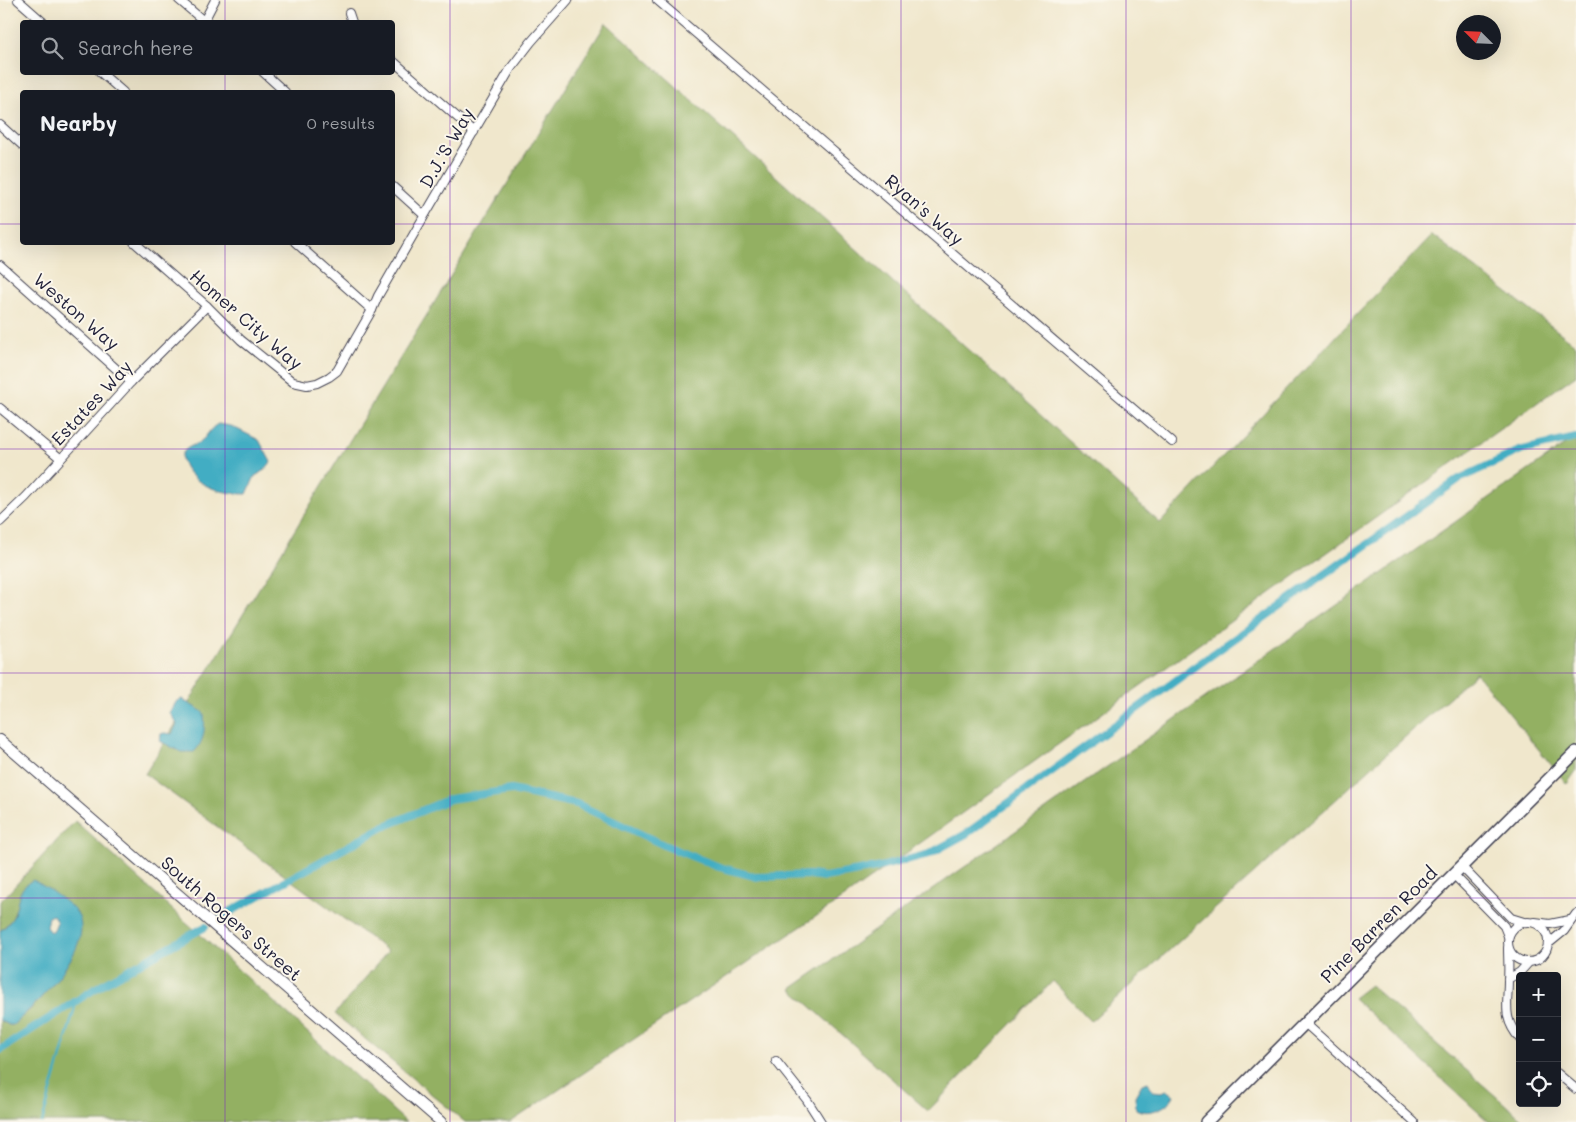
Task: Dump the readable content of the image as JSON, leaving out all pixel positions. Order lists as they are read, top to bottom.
{
  "streets": {
    "main road": ["Pine Barren Road"],
    "street": [
      "D.J.'S Way",
      "Ryan's Way",
      "Weston Way",
      "Homer City Way",
      "Estates Way",
      "South Rogers Street"
    ]
  },
  "crossings": [
    ["D.J.'S Way", "Homer City Way"],
    ["Weston Way", "Estates Way"],
    ["Homer City Way", "Estates Way"]
  ],
  "north": "top left",
  "page": {
    "search": "Search here",
    "heading": ["Nearby", "0 results"],
    "map_buttons": ["+", "−"]
  }
}
